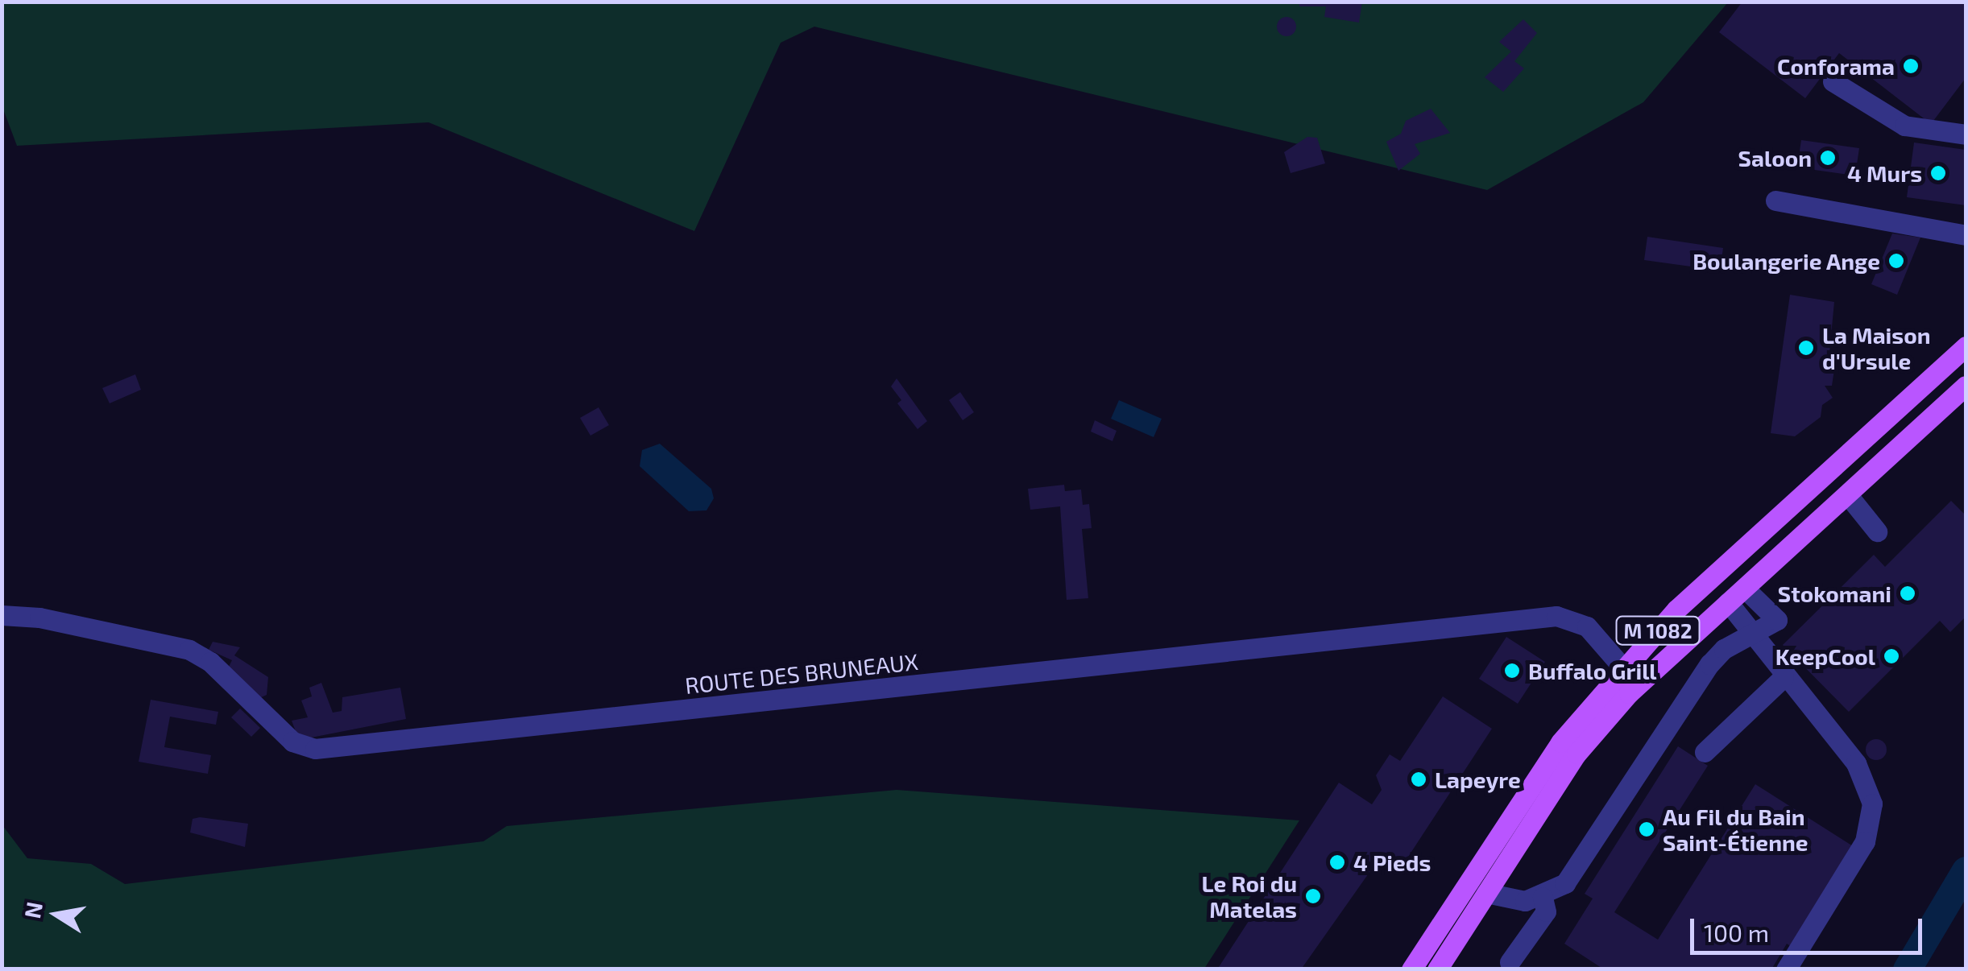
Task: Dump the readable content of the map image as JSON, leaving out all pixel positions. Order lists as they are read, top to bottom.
{
  "streets": {
    "main road": ["M 1082"],
    "street": ["ROUTE DES BRUNEAUX"]
  },
  "crossings": [
    ["M 1082", "ROUTE DES BRUNEAUX"]
  ],
  "places": [
    "Conforama",
    "Saloon",
    "4 Murs",
    "Boulangerie Ange",
    "La Maison d'Ursule",
    "Stokomani",
    "KeepCool",
    "Buffalo Grill",
    "Lapeyre",
    "Au Fil du Bain Saint-Étienne",
    "4 Pieds",
    "Le Roi du Matelas"
  ],
  "scale_bar": "100 m",
  "north": "left"
}
